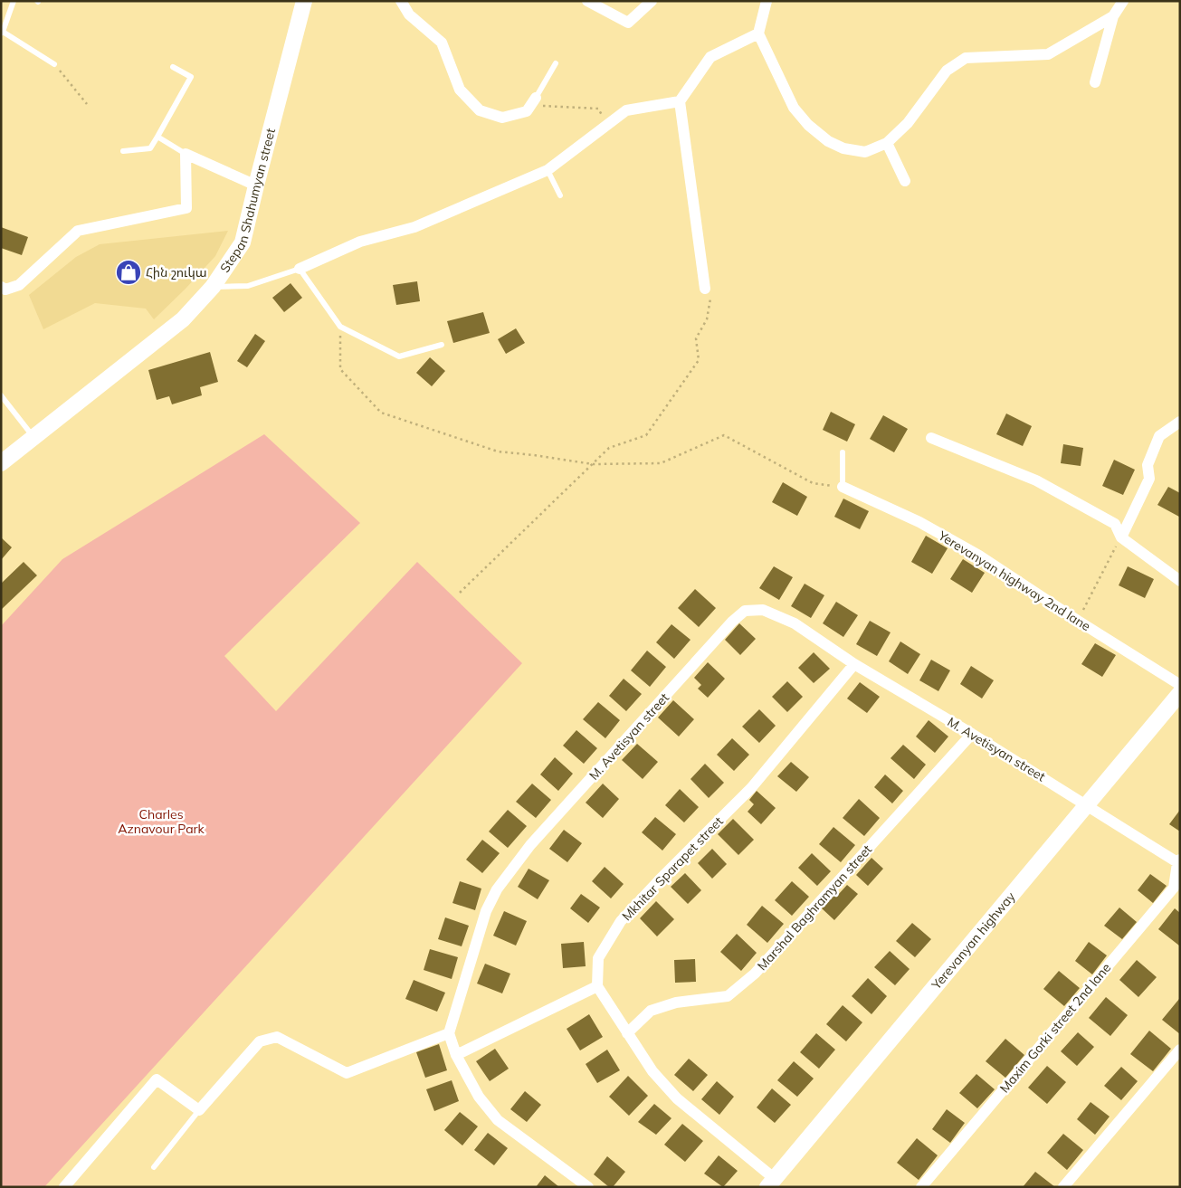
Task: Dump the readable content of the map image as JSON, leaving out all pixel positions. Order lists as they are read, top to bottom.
{
  "streets": {
    "street": [
      "Stepan Shahumyan street",
      "Yerevanyan highway 2nd lane",
      "M. Avetisyan street",
      "Mkhitar Sparapet street",
      "Marshal Baghramyan street",
      "Yerevanyan highway",
      "Maxim Gorki street 2nd lane"
    ]
  },
  "crossings": [
    ["M. Avetisyan street", "Mkhitar Sparapet street"],
    ["M. Avetisyan street", "Marshal Baghramyan street"],
    ["M. Avetisyan street", "Yerevanyan highway"],
    ["M. Avetisyan street", "Maxim Gorki street 2nd lane"]
  ],
  "parks": ["Charles Aznavour Park"],
  "places": {
    "shop": ["Հին շուկա"]
  }
}
